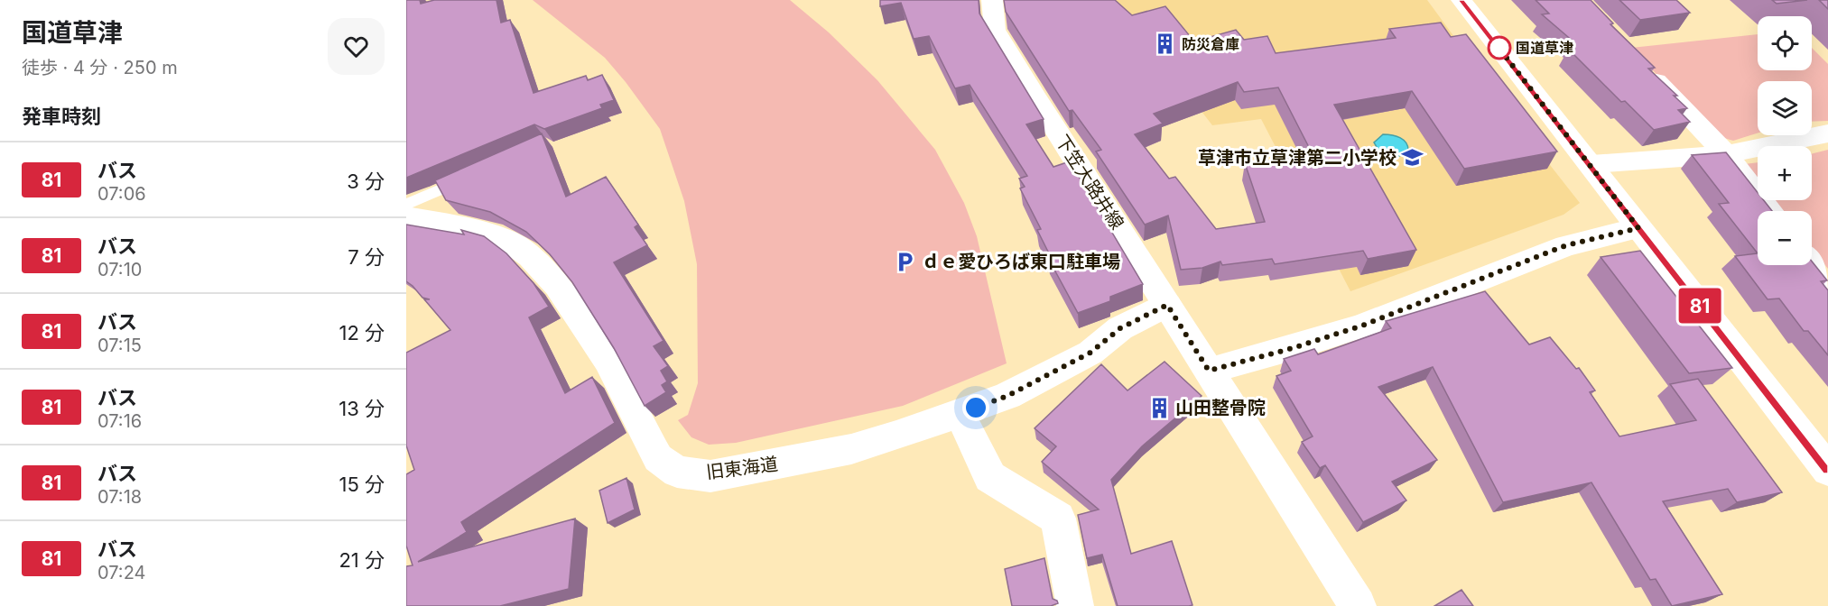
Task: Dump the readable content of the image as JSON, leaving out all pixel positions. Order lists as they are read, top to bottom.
{
  "streets": {
    "street": ["下笠大路井線", "旧東海道"]
  },
  "crossings": [
    ["下笠大路井線", "旧東海道"]
  ],
  "places": {
    "building": ["防災倉庫", "山田整骨院"],
    "other": ["国道草津"],
    "school or university": ["草津市立草津第二小学校"],
    "parking": ["ｄｅ愛ひろば東口駐車場"]
  },
  "lines": ["bus line 81"],
  "page": {
    "heading": [
      ["国道草津", "徒歩 · 4 分 · 250 m"],
      "発車時刻"
    ],
    "on_map": "81",
    "map_buttons": ["+", "−"],
    "list": [
      {
        "mark": "81",
        "name": "バス",
        "note": "07:06",
        "value": "3 分"
      },
      {
        "mark": "81",
        "name": "バス",
        "note": "07:10",
        "value": "7 分"
      },
      {
        "mark": "81",
        "name": "バス",
        "note": "07:15",
        "value": "12 分"
      },
      {
        "mark": "81",
        "name": "バス",
        "note": "07:16",
        "value": "13 分"
      },
      {
        "mark": "81",
        "name": "バス",
        "note": "07:18",
        "value": "15 分"
      },
      {
        "mark": "81",
        "name": "バス",
        "note": "07:24",
        "value": "21 分"
      }
    ]
  }
}
